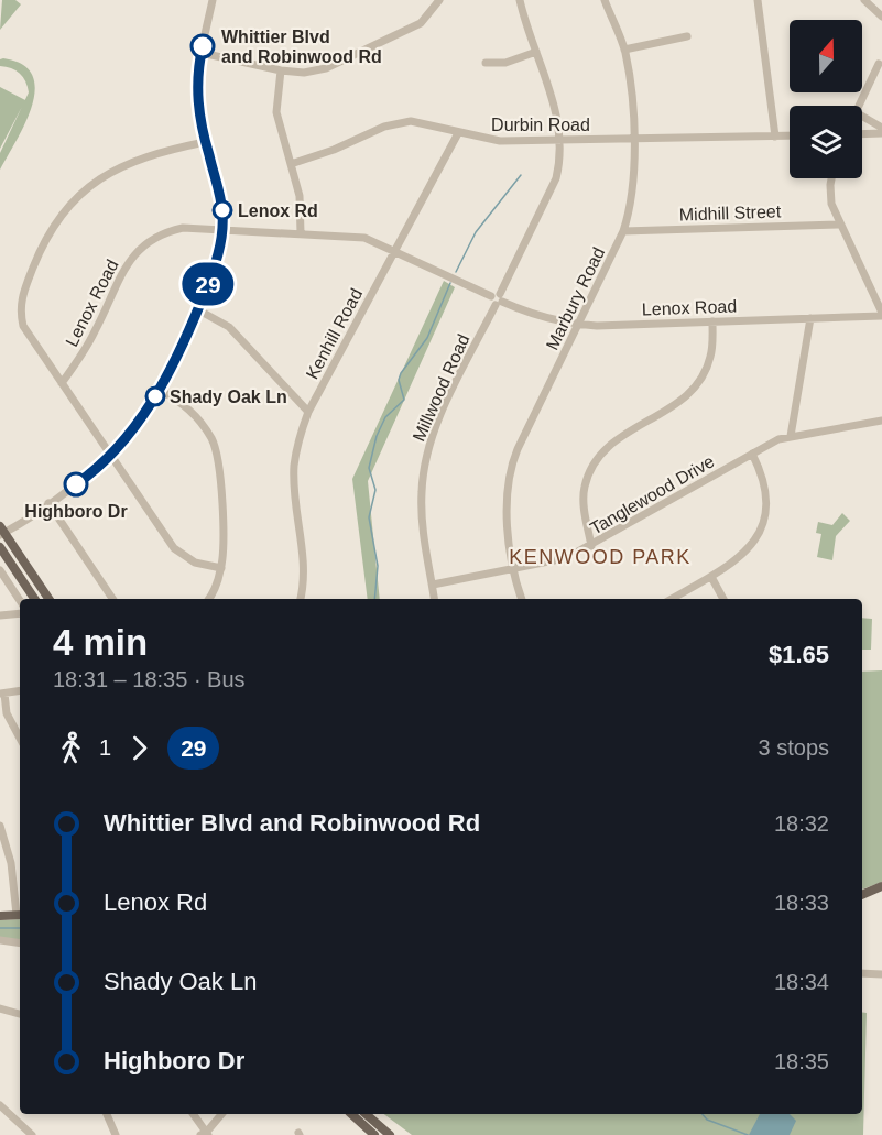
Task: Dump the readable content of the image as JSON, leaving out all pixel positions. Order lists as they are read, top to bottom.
{
  "streets": {
    "street": [
      "Durbin Road",
      "Midhill Street",
      "Marbury Road",
      "Lenox Road",
      "Kenhill Road",
      "Millwood Road",
      "Tanglewood Drive"
    ]
  },
  "crossings": [
    ["Durbin Road", "Marbury Road"],
    ["Durbin Road", "Kenhill Road"],
    ["Durbin Road", "Millwood Road"],
    ["Midhill Street", "Marbury Road"],
    ["Marbury Road", "Lenox Road"],
    ["Marbury Road", "Tanglewood Drive"],
    ["Lenox Road", "Kenhill Road"],
    ["Lenox Road", "Millwood Road"],
    ["Millwood Road", "Tanglewood Drive"]
  ],
  "districts": ["KENWOOD PARK"],
  "places": [
    "Whittier Blvd and Robinwood Rd",
    "Lenox Rd",
    "Shady Oak Ln",
    "Highboro Dr"
  ],
  "lines": ["bus line 29"],
  "north": "top",
  "page": {
    "on_map": "29",
    "heading": ["4 min", "18:31 – 18:35 · Bus", "$1.65"],
    "legs": ["1", "29", "3 stops"],
    "list": [
      {
        "name": "Whittier Blvd and Robinwood Rd",
        "value": "18:32"
      },
      {
        "name": "Lenox Rd",
        "value": "18:33"
      },
      {
        "name": "Shady Oak Ln",
        "value": "18:34"
      },
      {
        "name": "Highboro Dr",
        "value": "18:35"
      }
    ]
  }
}
